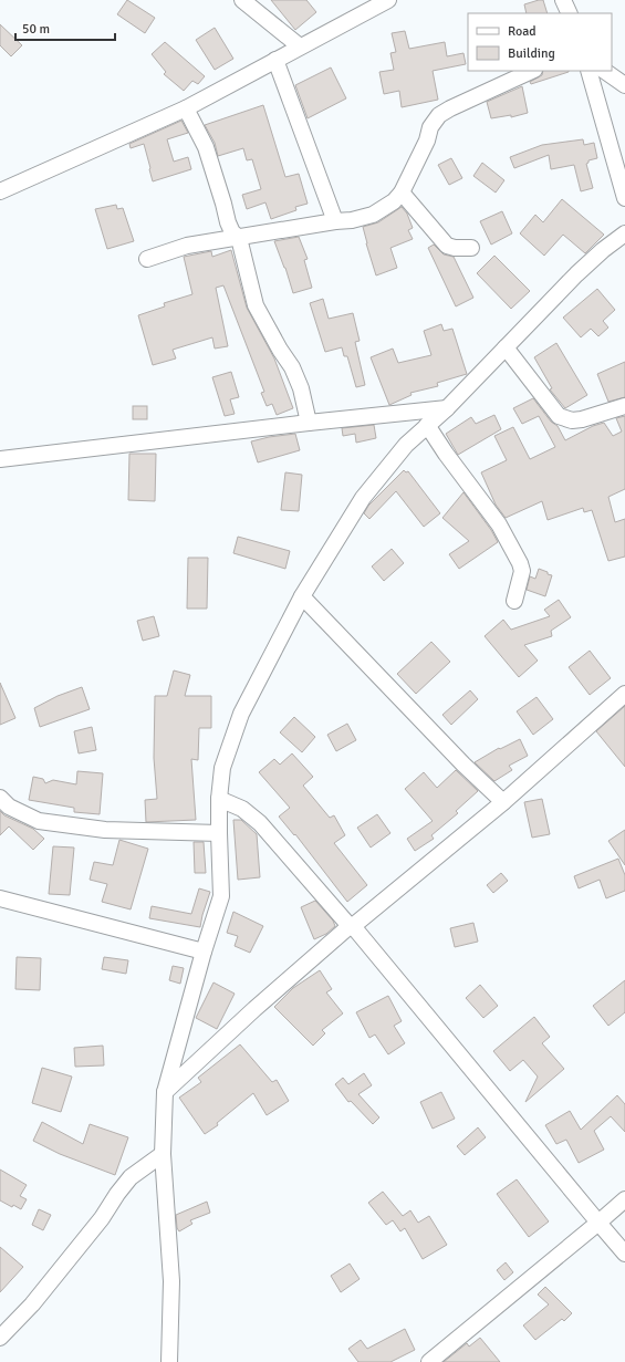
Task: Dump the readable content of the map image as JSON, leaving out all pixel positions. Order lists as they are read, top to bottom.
{
  "legend": ["Road", "Building"],
  "scale_bar": "50 m"
}
